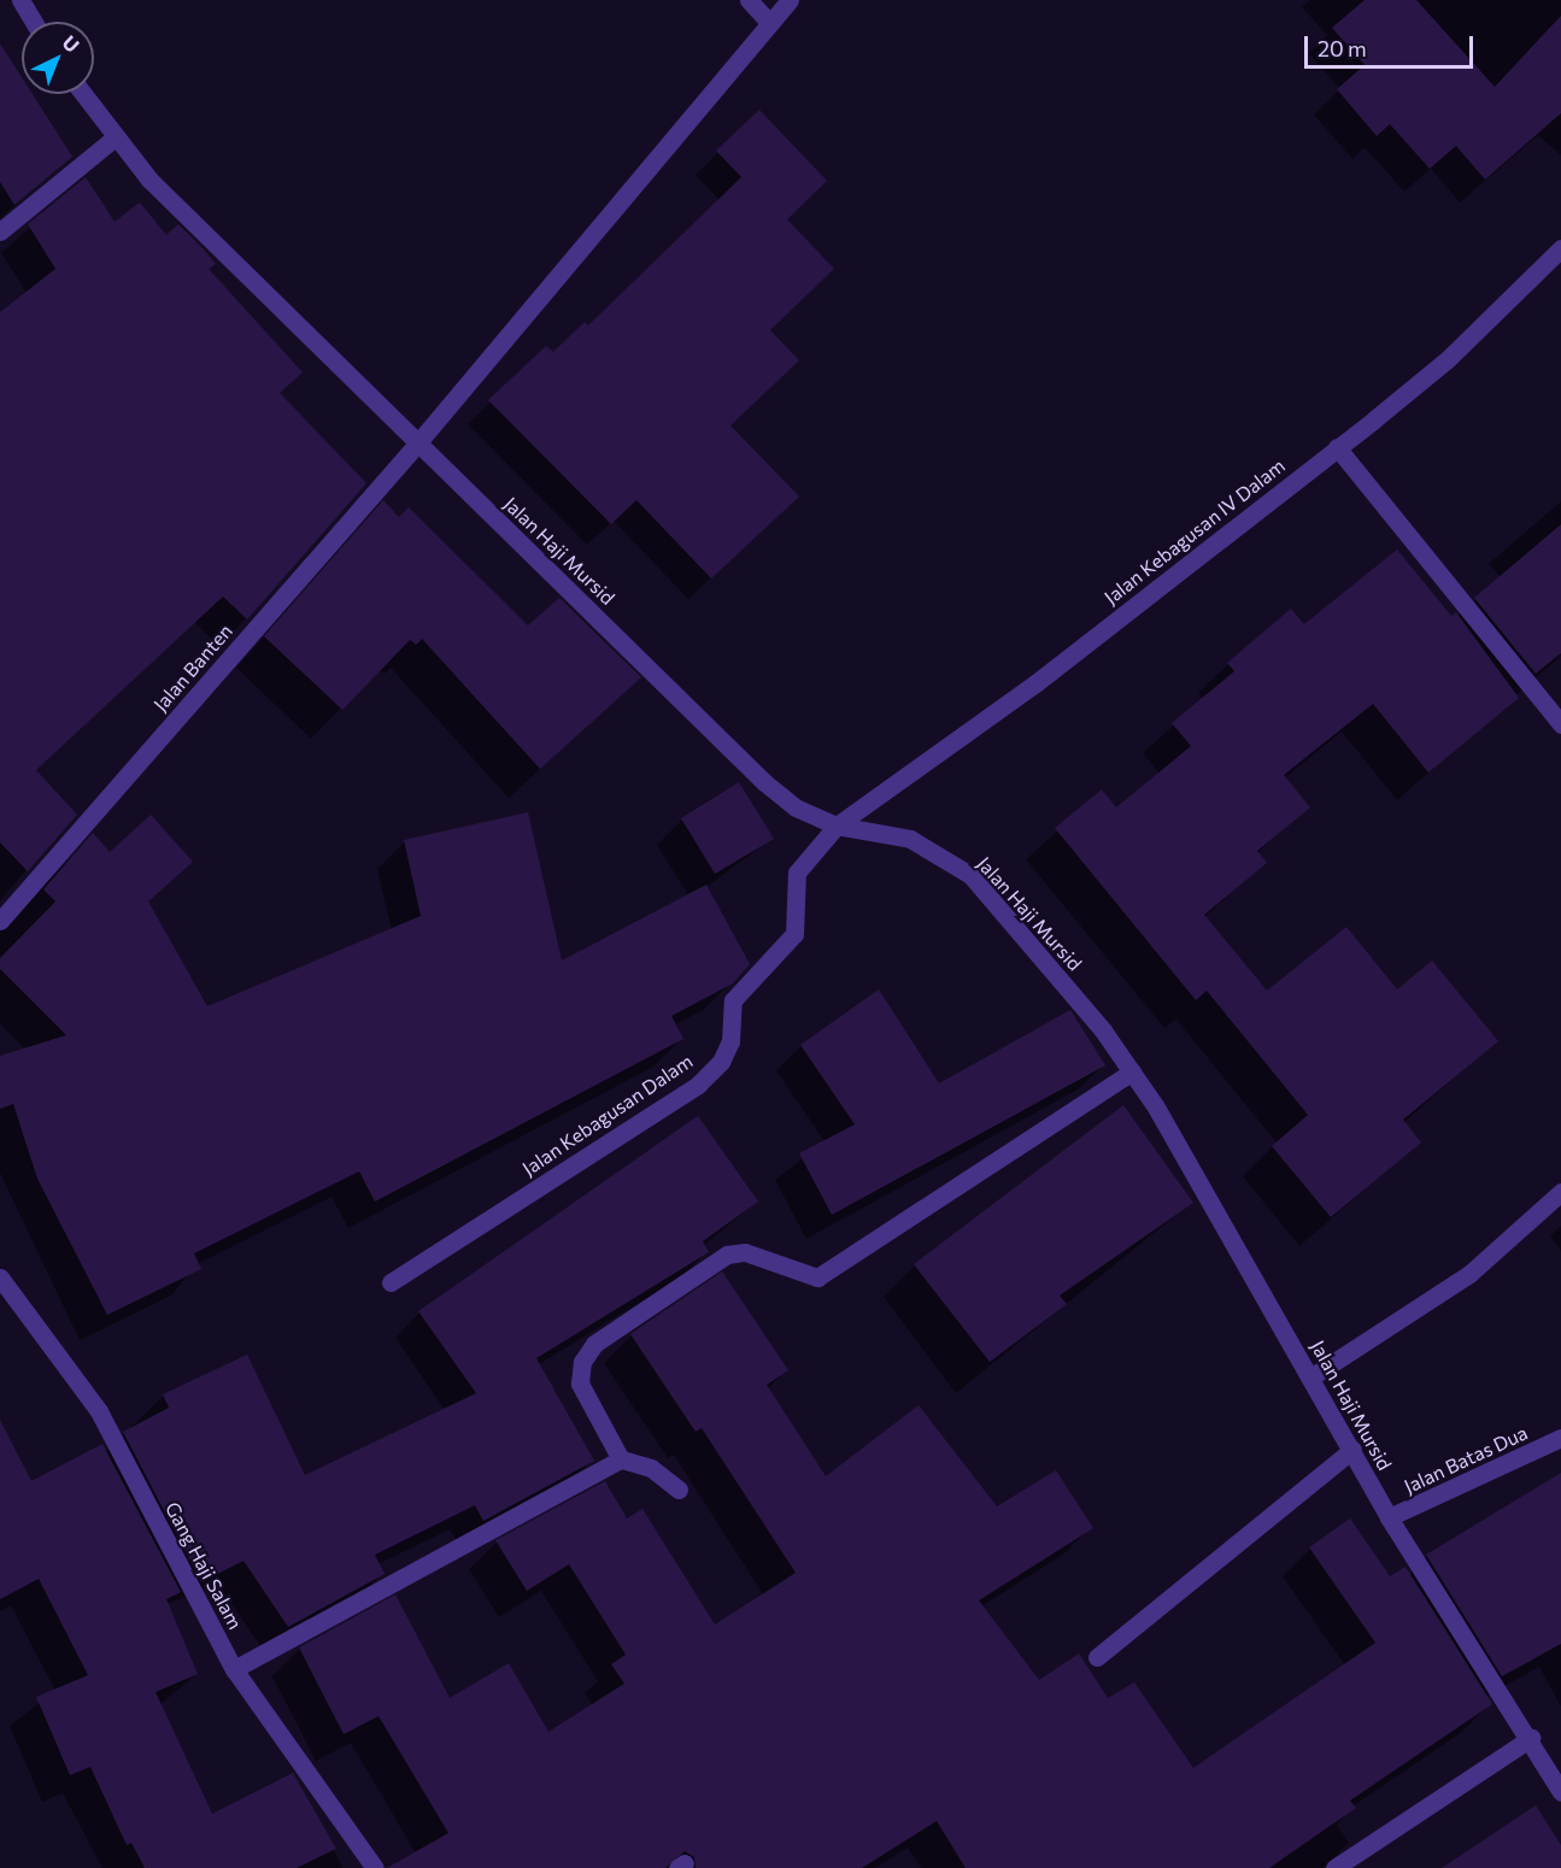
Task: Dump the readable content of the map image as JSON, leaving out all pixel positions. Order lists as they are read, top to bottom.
{
  "streets": {
    "street": [
      "Jalan Kebagusan IV Dalam",
      "Jalan Haji Mursid",
      "Jalan Banten",
      "Jalan Kebagusan Dalam",
      "Jalan Batas Dua",
      "Gang Haji Salam"
    ]
  },
  "crossings": [
    ["Jalan Kebagusan IV Dalam", "Jalan Haji Mursid"],
    ["Jalan Kebagusan IV Dalam", "Jalan Kebagusan Dalam"],
    ["Jalan Haji Mursid", "Jalan Banten"],
    ["Jalan Haji Mursid", "Jalan Kebagusan Dalam"],
    ["Jalan Haji Mursid", "Jalan Batas Dua"]
  ],
  "scale_bar": "20 m",
  "north": "top right"
}
